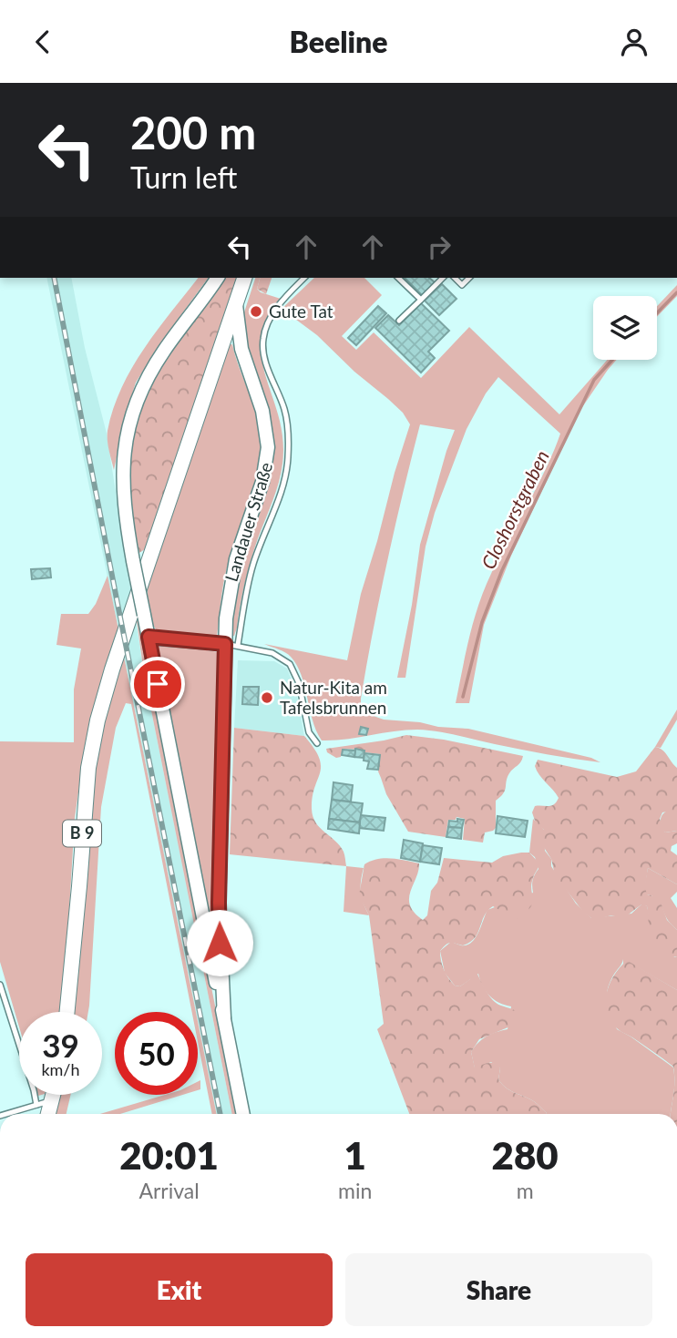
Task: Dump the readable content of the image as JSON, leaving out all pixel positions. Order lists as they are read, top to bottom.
{
  "streets": {
    "main road": ["B 9"],
    "lane": ["Landauer Straße"]
  },
  "water": ["Closhorstgraben"],
  "places": ["Gute Tat", "Natur-Kita am Tafelsbrunnen"],
  "page": {
    "header": "Beeline",
    "turn": ["200 m", "Turn left"],
    "speed": "39 km/h",
    "limit": "50",
    "eta": [
      "20:01",
      "Arrival",
      "1",
      "min",
      "280",
      "m"
    ],
    "buttons": ["Exit", "Share"]
  }
}
